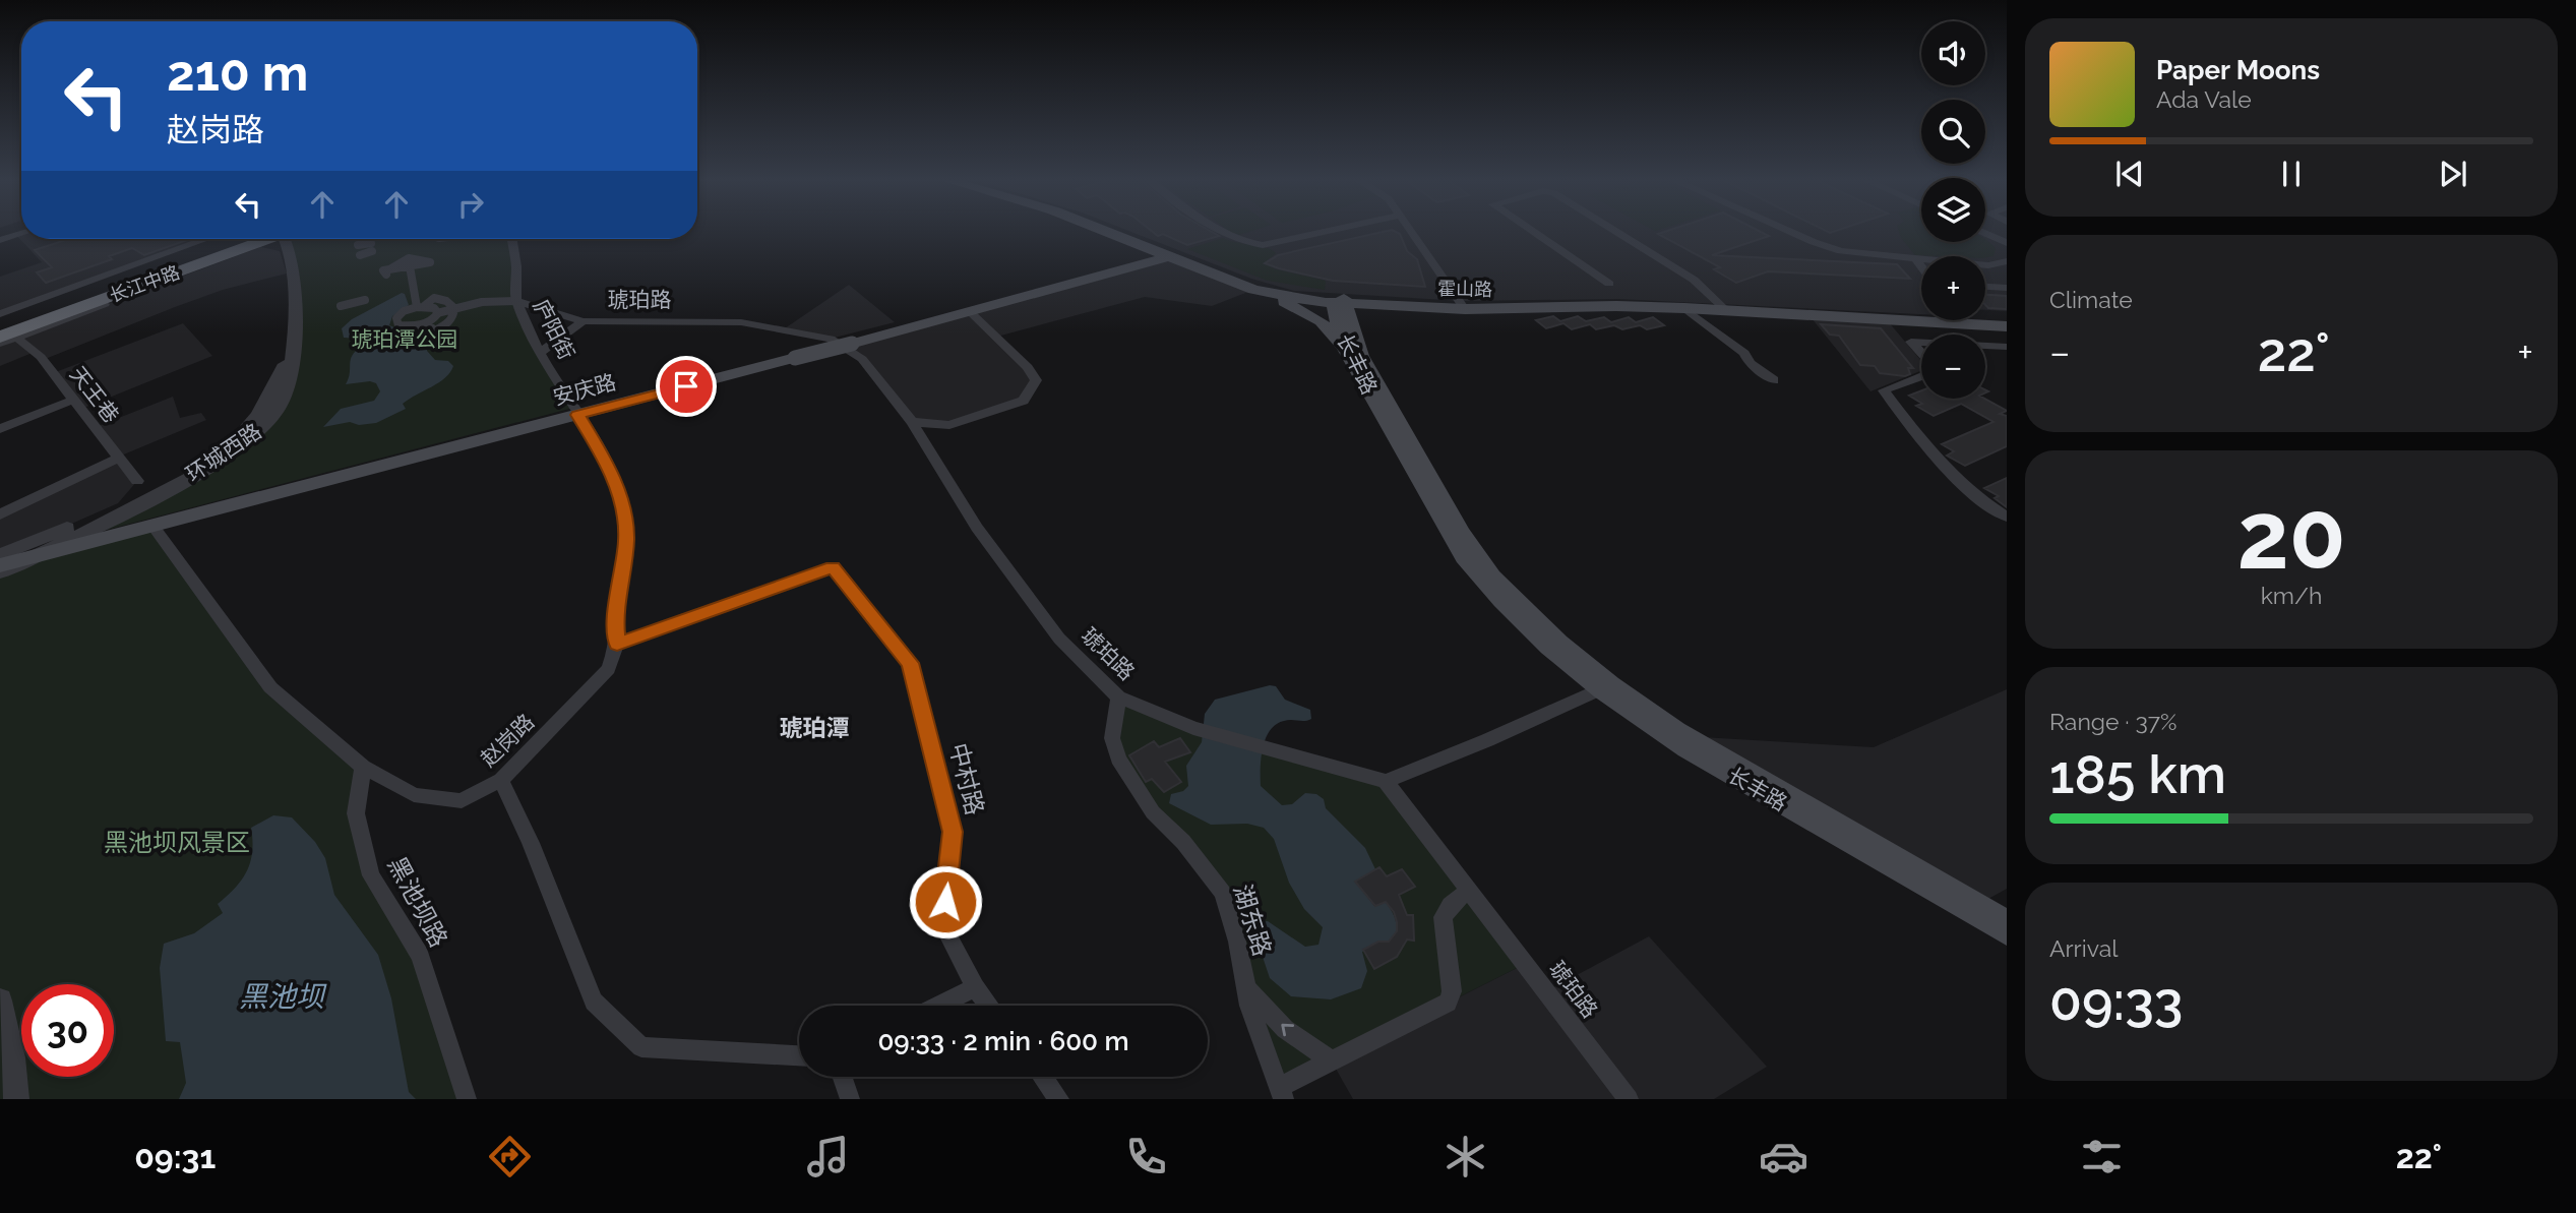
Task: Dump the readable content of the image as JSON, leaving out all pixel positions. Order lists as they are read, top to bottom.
{
  "streets": {
    "highway": ["长江中路"],
    "main road": ["霍山路", "长丰路", "安庆路"],
    "street": [
      "琥珀路",
      "庐阳街",
      "天王巷",
      "环城西路",
      "赵岗路",
      "中村路",
      "黑池坝路",
      "湖东路"
    ]
  },
  "crossings": [
    ["长江中路", "天王巷"],
    ["霍山路", "长丰路"],
    ["霍山路", "安庆路"],
    ["琥珀路", "庐阳街"],
    ["琥珀路", "湖东路"],
    ["庐阳街", "安庆路"],
    ["庐阳街", "赵岗路"],
    ["庐阳街", "中村路"],
    ["安庆路", "环城西路"],
    ["安庆路", "赵岗路"],
    ["赵岗路", "中村路"],
    ["赵岗路", "黑池坝路"]
  ],
  "districts": ["琥珀潭"],
  "water": ["黑池坝"],
  "parks": ["琥珀潭公园", "黑池坝风景区"],
  "page": {
    "map_buttons": ["+", "−"],
    "turn": ["210 m", "赵岗路"],
    "song": ["Paper Moons", "Ada Vale"],
    "tile": [
      "Climate",
      ["20", "km/h"],
      ["Range · 37%", "185 km"],
      ["Arrival", "09:33"]
    ],
    "heat": ["−", "22°", "+"],
    "limit": "30",
    "trip": "09:33 · 2 min · 600 m",
    "tabs": ["09:31", "22°"]
  }
}
